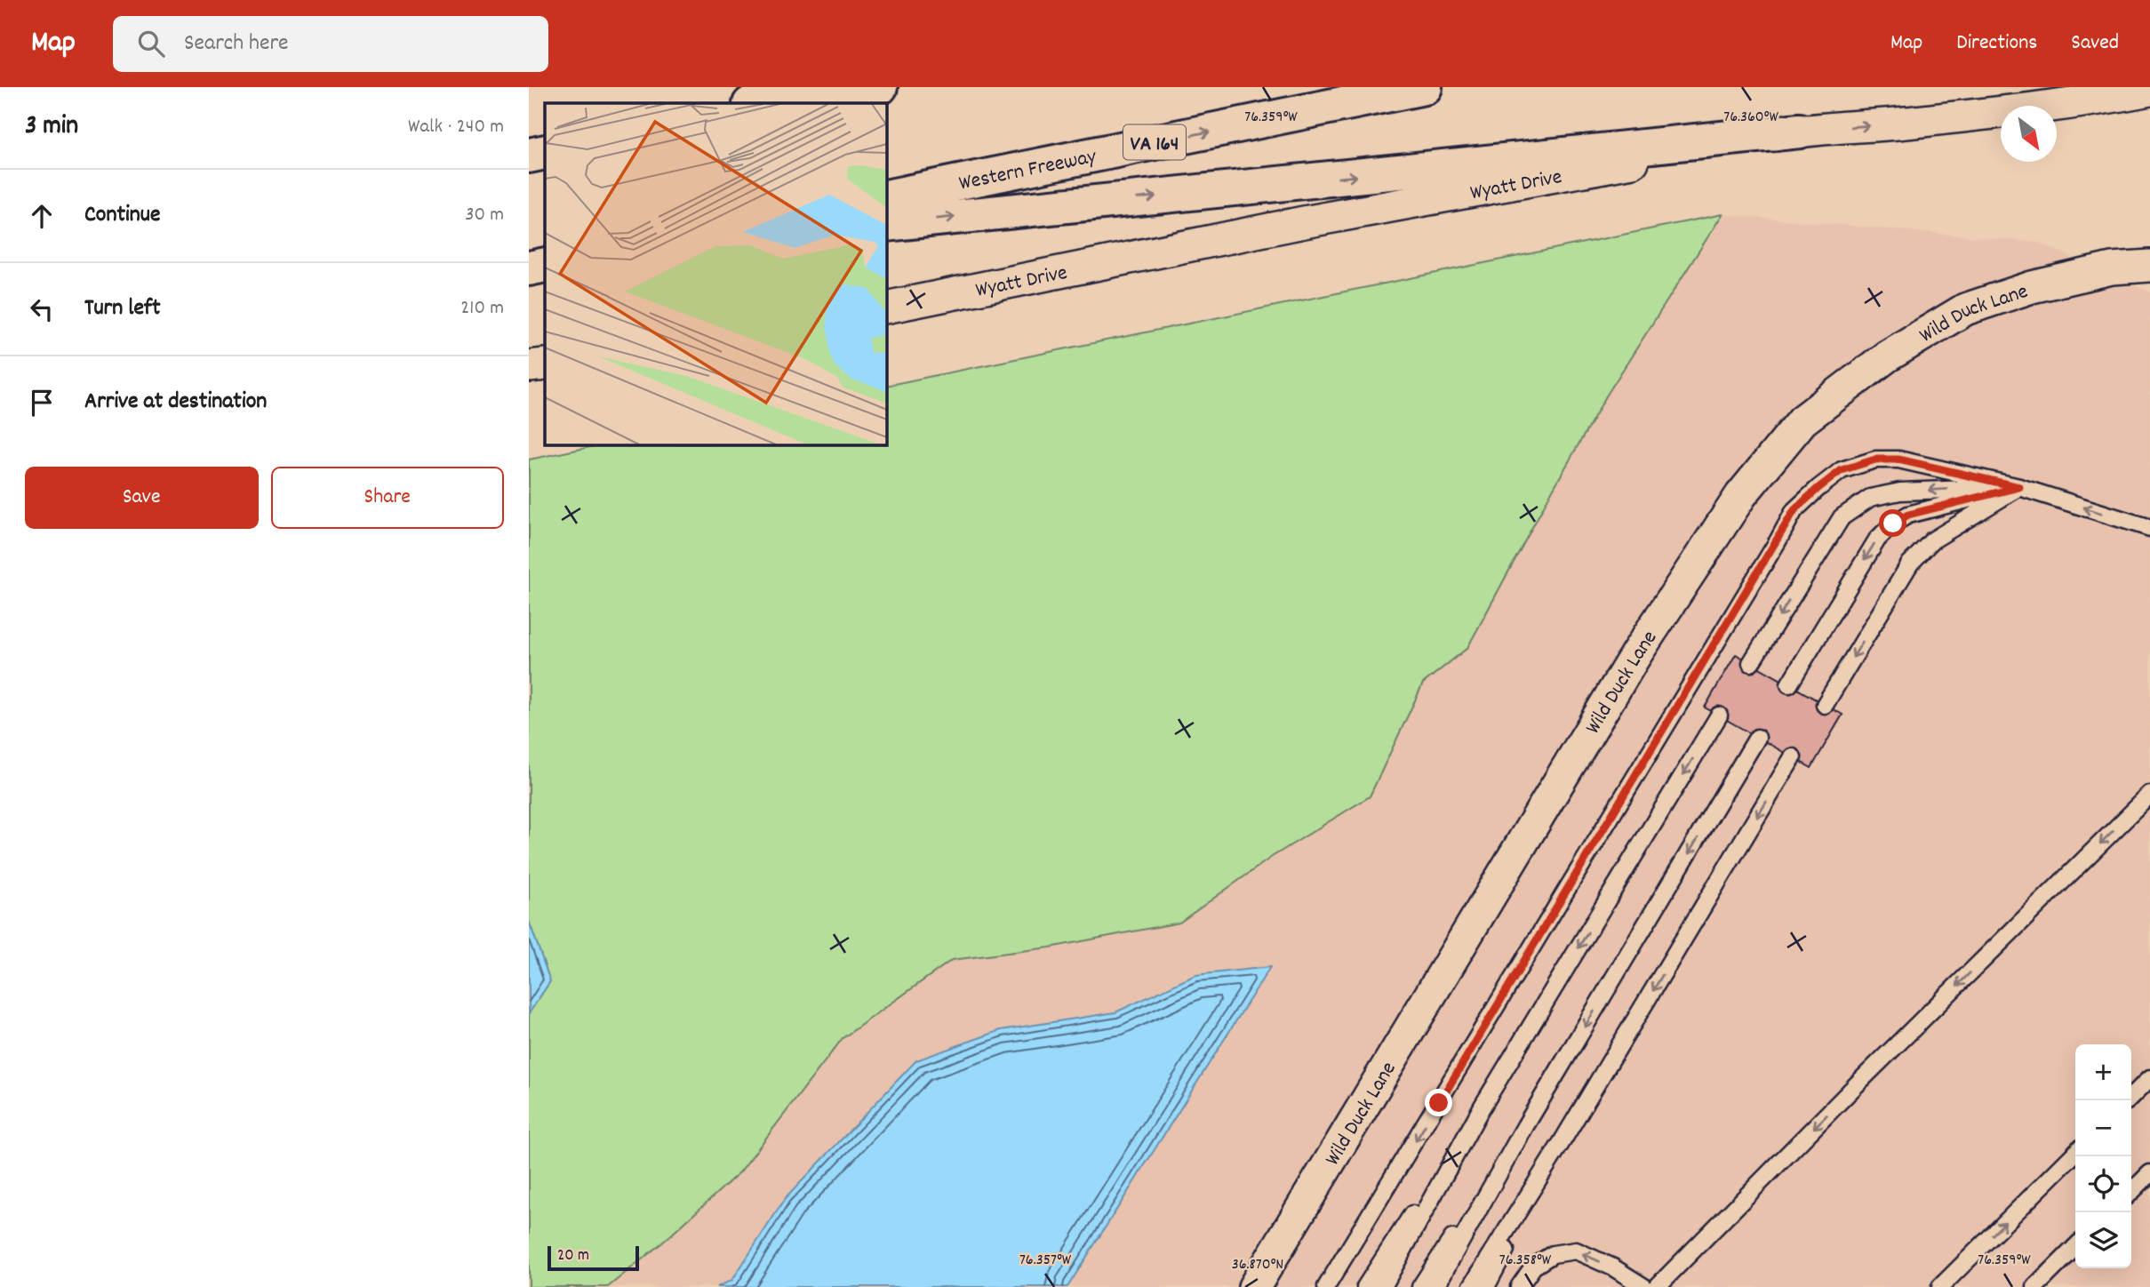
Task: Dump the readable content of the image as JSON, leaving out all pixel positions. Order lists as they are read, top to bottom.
{
  "streets": {
    "highway": ["VA 164", "Western Freeway"],
    "street": ["Wyatt Drive", "Wild Duck Lane"]
  },
  "scale_bar": "20 m",
  "north": "bottom right",
  "page": {
    "header": "Map",
    "search": "Search here",
    "nav": ["Map", "Directions", "Saved"],
    "heading": ["3 min", "Walk · 240 m"],
    "list": [
      ["Continue", "30 m"],
      ["Turn left", "210 m"],
      "Arrive at destination"
    ],
    "buttons": ["Save", "Share"],
    "map_buttons": ["+", "−"],
    "scale": "20 m"
  },
  "coordinates": [
    "76.359°W",
    "76.360°W",
    "76.357°W",
    "76.358°W",
    "36.870°N"
  ]
}
